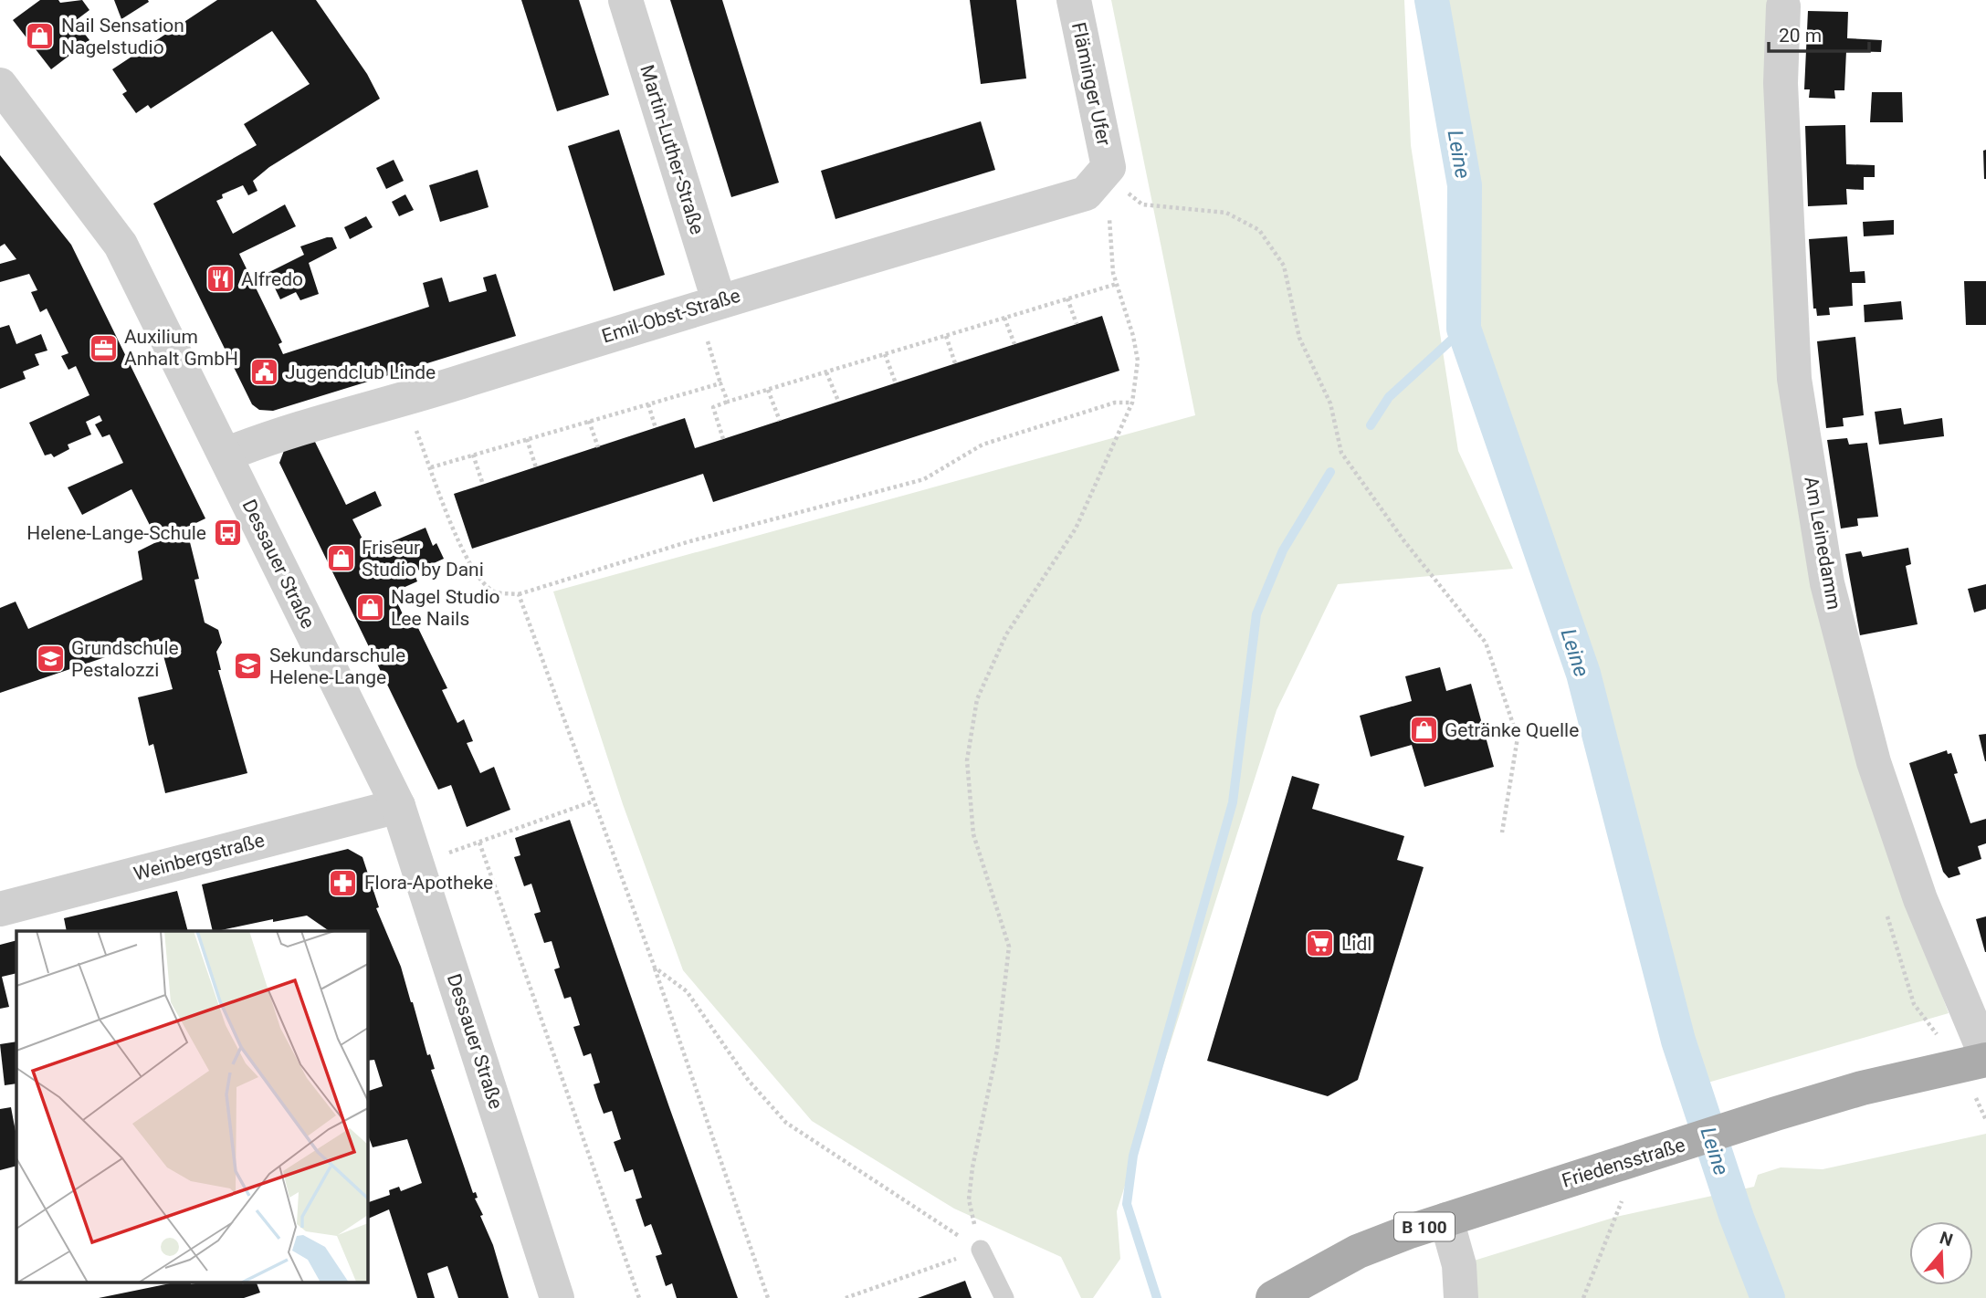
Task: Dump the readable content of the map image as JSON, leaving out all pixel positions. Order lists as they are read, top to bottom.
{
  "streets": {
    "main road": ["Friedensstraße", "B 100"],
    "street": [
      "Fläminger Ufer",
      "Martin-Luther-Straße",
      "Emil-Obst-Straße",
      "Am Leinedamm",
      "Dessauer Straße",
      "Weinbergstraße"
    ]
  },
  "crossings": [
    ["Fläminger Ufer", "Emil-Obst-Straße"],
    ["Martin-Luther-Straße", "Emil-Obst-Straße"],
    ["Emil-Obst-Straße", "Dessauer Straße"],
    ["Am Leinedamm", "Friedensstraße"],
    ["Dessauer Straße", "Weinbergstraße"]
  ],
  "water": ["Leine"],
  "places": {
    "shop": [
      "Nail Sensation Nagelstudio",
      "Friseur Studio by Dani",
      "Nagel Studio Lee Nails",
      "Getränke Quelle"
    ],
    "restaurant": ["Alfredo"],
    "office": ["Auxilium Anhalt GmbH"],
    "public building": ["Jugendclub Linde"],
    "bus stop": ["Helene-Lange-Schule"],
    "school or university": ["Grundschule Pestalozzi", "Sekundarschule Helene-Lange"],
    "pharmacy": ["Flora-Apotheke"],
    "supermarket": ["Lidl"]
  },
  "scale_bar": "20 m",
  "north": "top"
}
